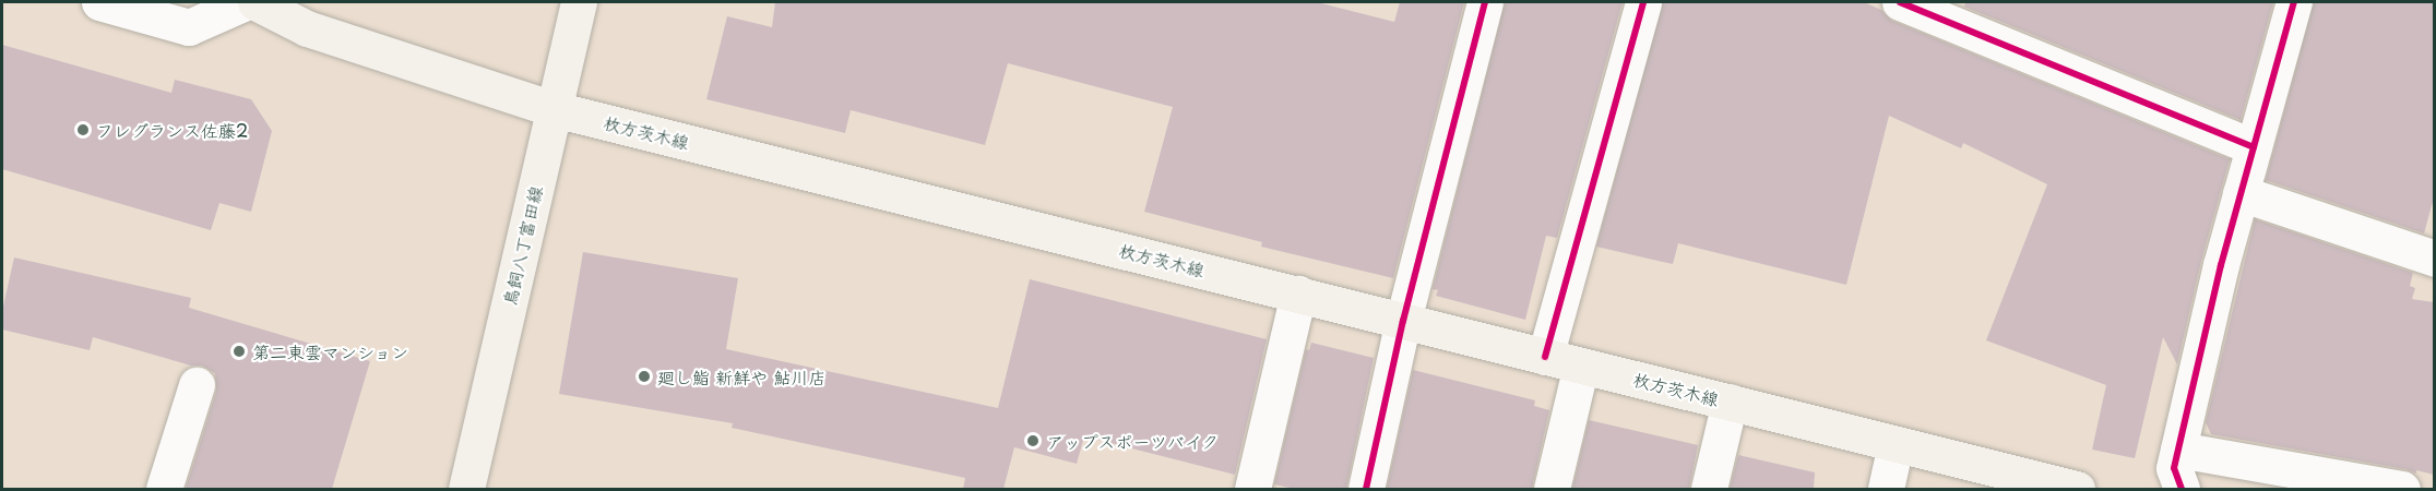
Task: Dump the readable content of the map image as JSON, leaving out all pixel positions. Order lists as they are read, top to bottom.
{
  "streets": {
    "main road": ["枚方茨木線", "鳥飼八丁富田線"]
  },
  "crossings": [
    ["枚方茨木線", "鳥飼八丁富田線"]
  ],
  "places": [
    "フレグランス佐藤2",
    "第二東雲マンション",
    "廻し鮨 新鮮や 鮎川店",
    "アップスポーツバイク"
  ]
}
